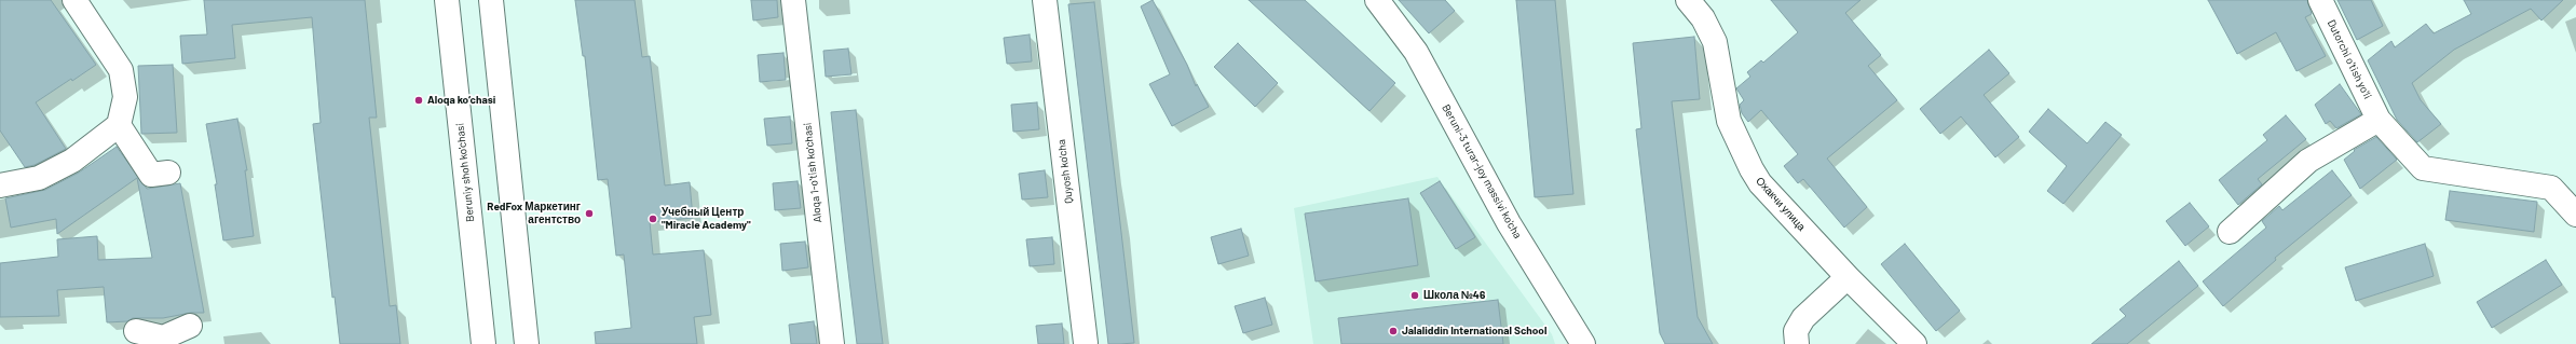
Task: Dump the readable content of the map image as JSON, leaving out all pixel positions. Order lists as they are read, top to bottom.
{
  "streets": {
    "street": [
      "Dutorchi o'tish yo'li",
      "Quyosh ko'cha",
      "Beruni-3 turar-joy massivi ko'cha",
      "Beruniy shoh ko'chasi",
      "Aloqa 1-o'tish ko'chasi",
      "Охакчи улица"
    ]
  },
  "places": [
    "Aloqa ko‘chasi",
    "RedFox Маркетинг агентство",
    "Учебный Центр \"Miracle Academy\"",
    "Школа №46",
    "Jalaliddin International School"
  ]
}
